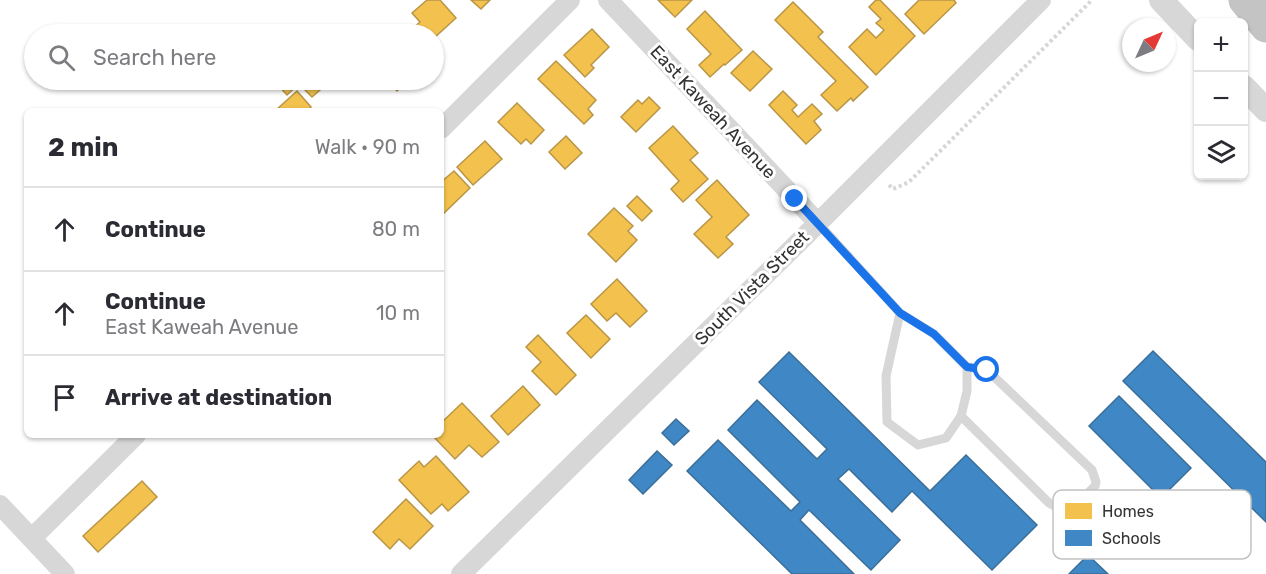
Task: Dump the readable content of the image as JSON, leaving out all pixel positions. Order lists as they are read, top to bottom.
{
  "streets": {
    "street": ["East Kaweah Avenue", "South Vista Street"]
  },
  "crossings": [
    ["East Kaweah Avenue", "South Vista Street"]
  ],
  "legend": ["Homes", "Schools"],
  "north": "top right",
  "page": {
    "map_buttons": ["+", "−"],
    "search": "Search here",
    "heading": ["2 min", "Walk · 90 m"],
    "list": [
      ["Continue", "80 m"],
      ["Continue", "East Kaweah Avenue", "10 m"],
      "Arrive at destination"
    ]
  }
}
